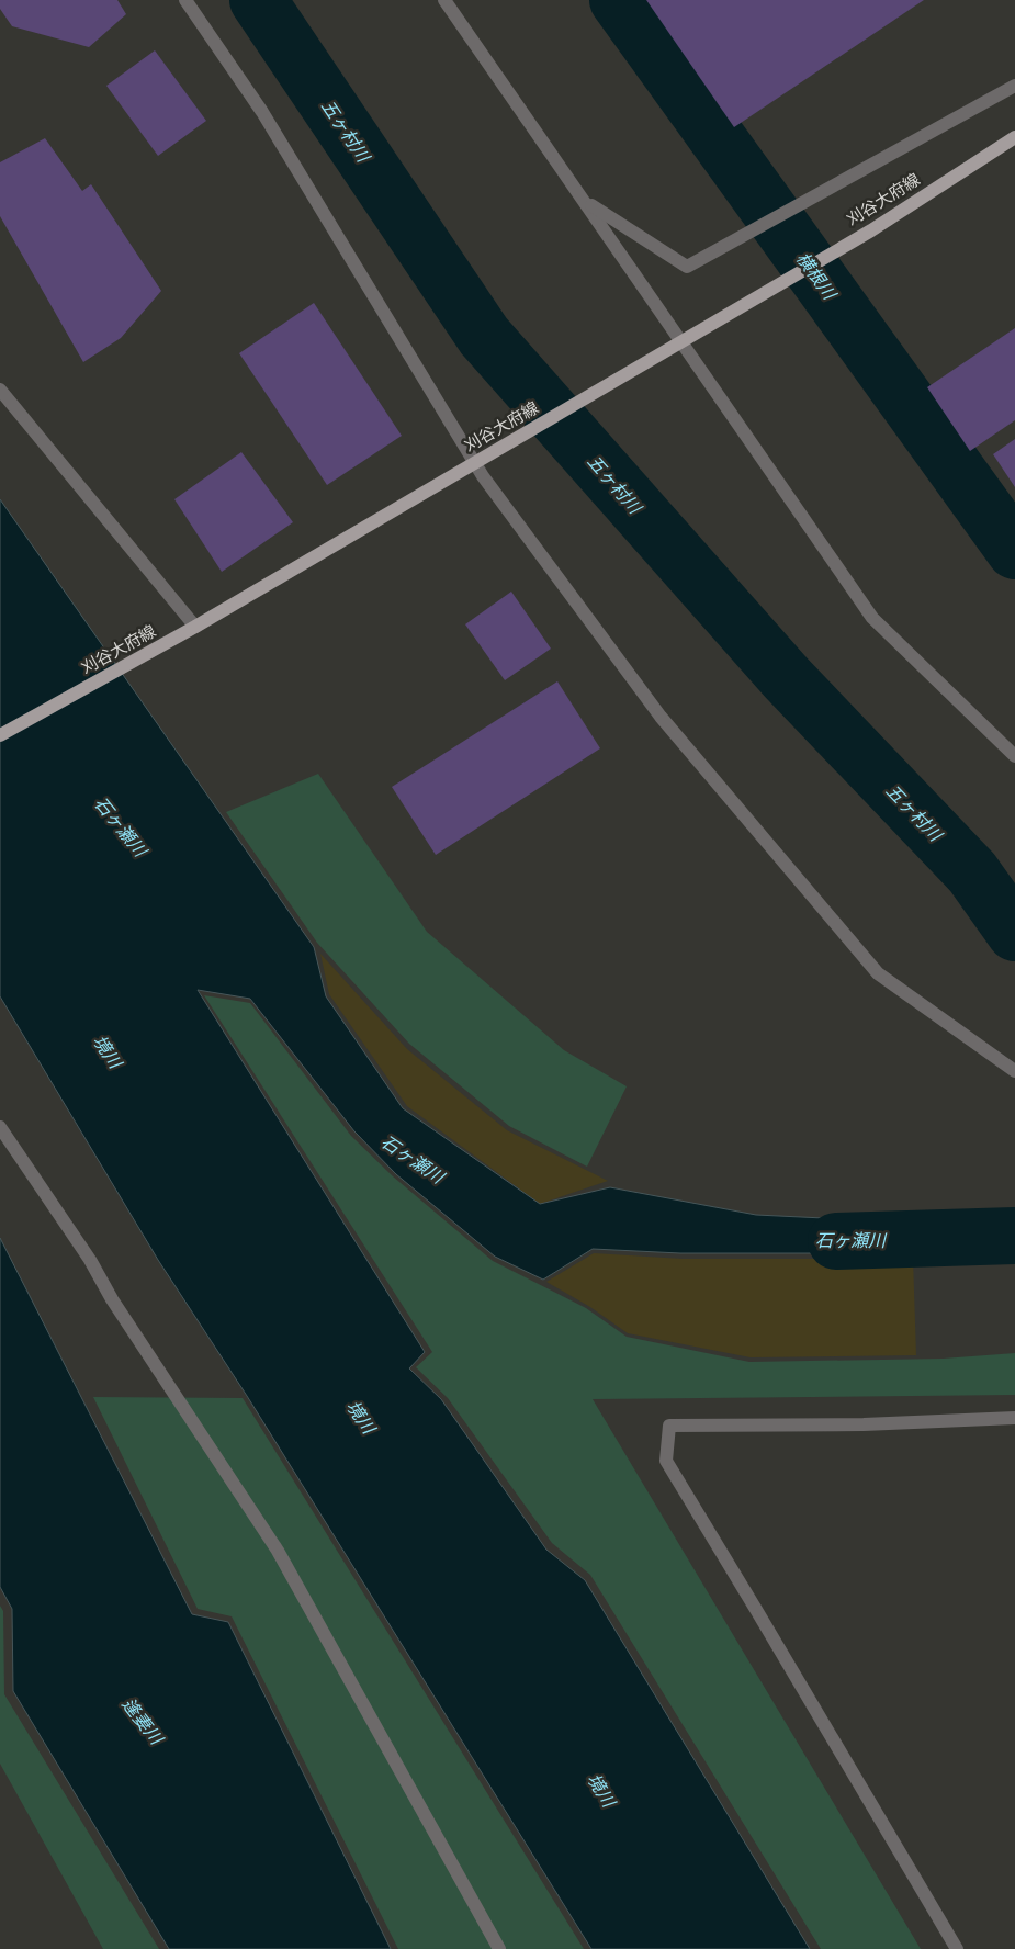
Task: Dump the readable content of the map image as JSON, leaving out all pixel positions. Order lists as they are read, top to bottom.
{
  "streets": {
    "main road": ["刈谷大府線"]
  },
  "water": [
    "五ヶ村川",
    "横根川",
    "石ヶ瀬川",
    "境川",
    "逢妻川"
  ]
}
